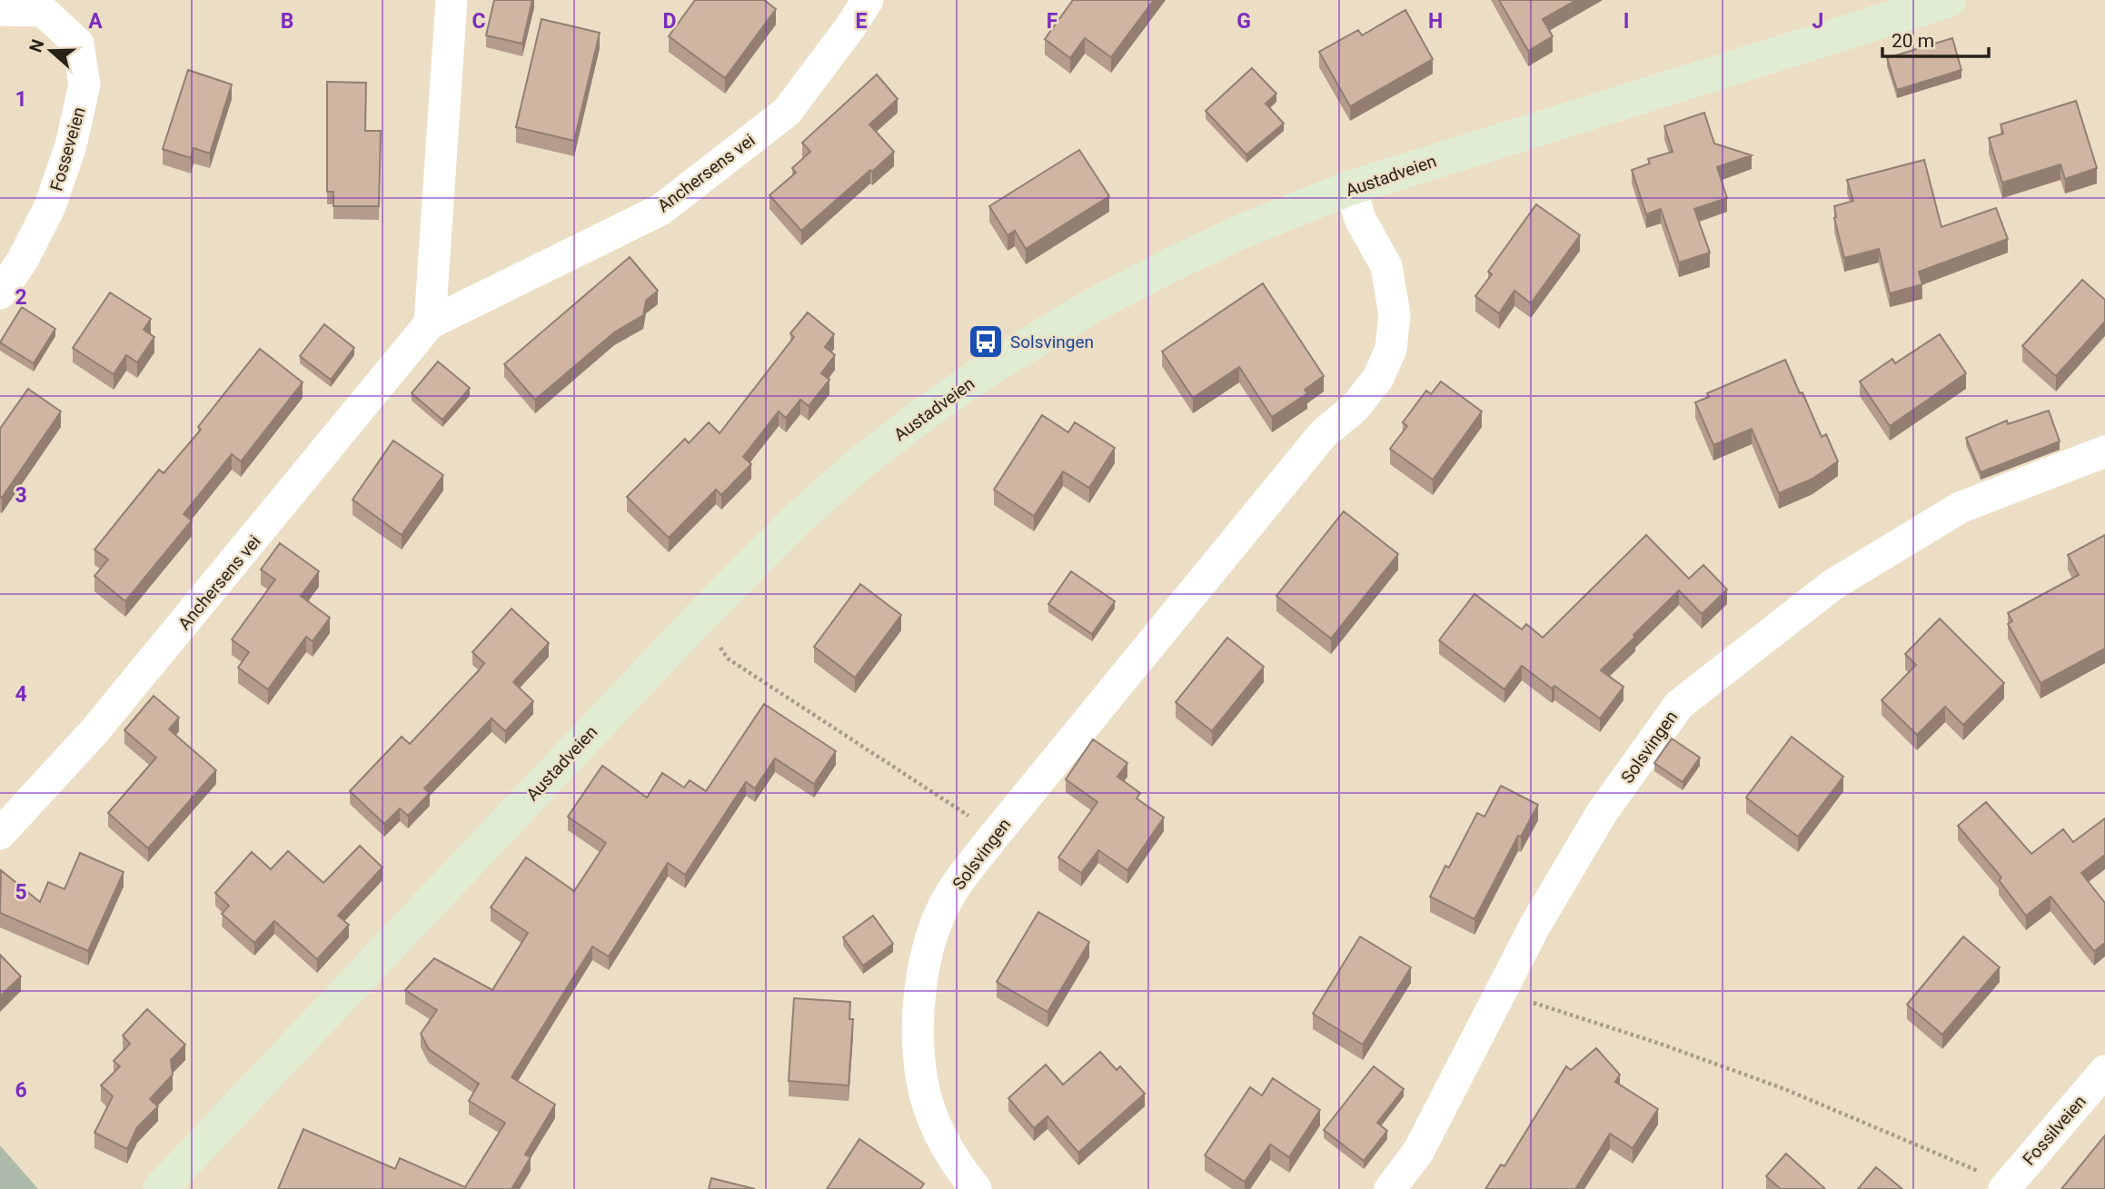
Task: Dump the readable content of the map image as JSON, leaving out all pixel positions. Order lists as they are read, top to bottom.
{
  "streets": {
    "main road": ["Austadveien"],
    "street": [
      "Fosseveien",
      "Anchersens vei",
      "Solsvingen",
      "Fossilveien"
    ]
  },
  "crossings": [
    ["Austadveien", "Solsvingen"]
  ],
  "places": {
    "bus stop": ["Solsvingen"]
  },
  "scale_bar": "20 m",
  "north": "left",
  "grid": {
    "columns": [
      "A",
      "B",
      "C",
      "D",
      "E",
      "F",
      "G",
      "H",
      "I",
      "J"
    ],
    "rows": [
      "1",
      "2",
      "3",
      "4",
      "5",
      "6"
    ]
  }
}
